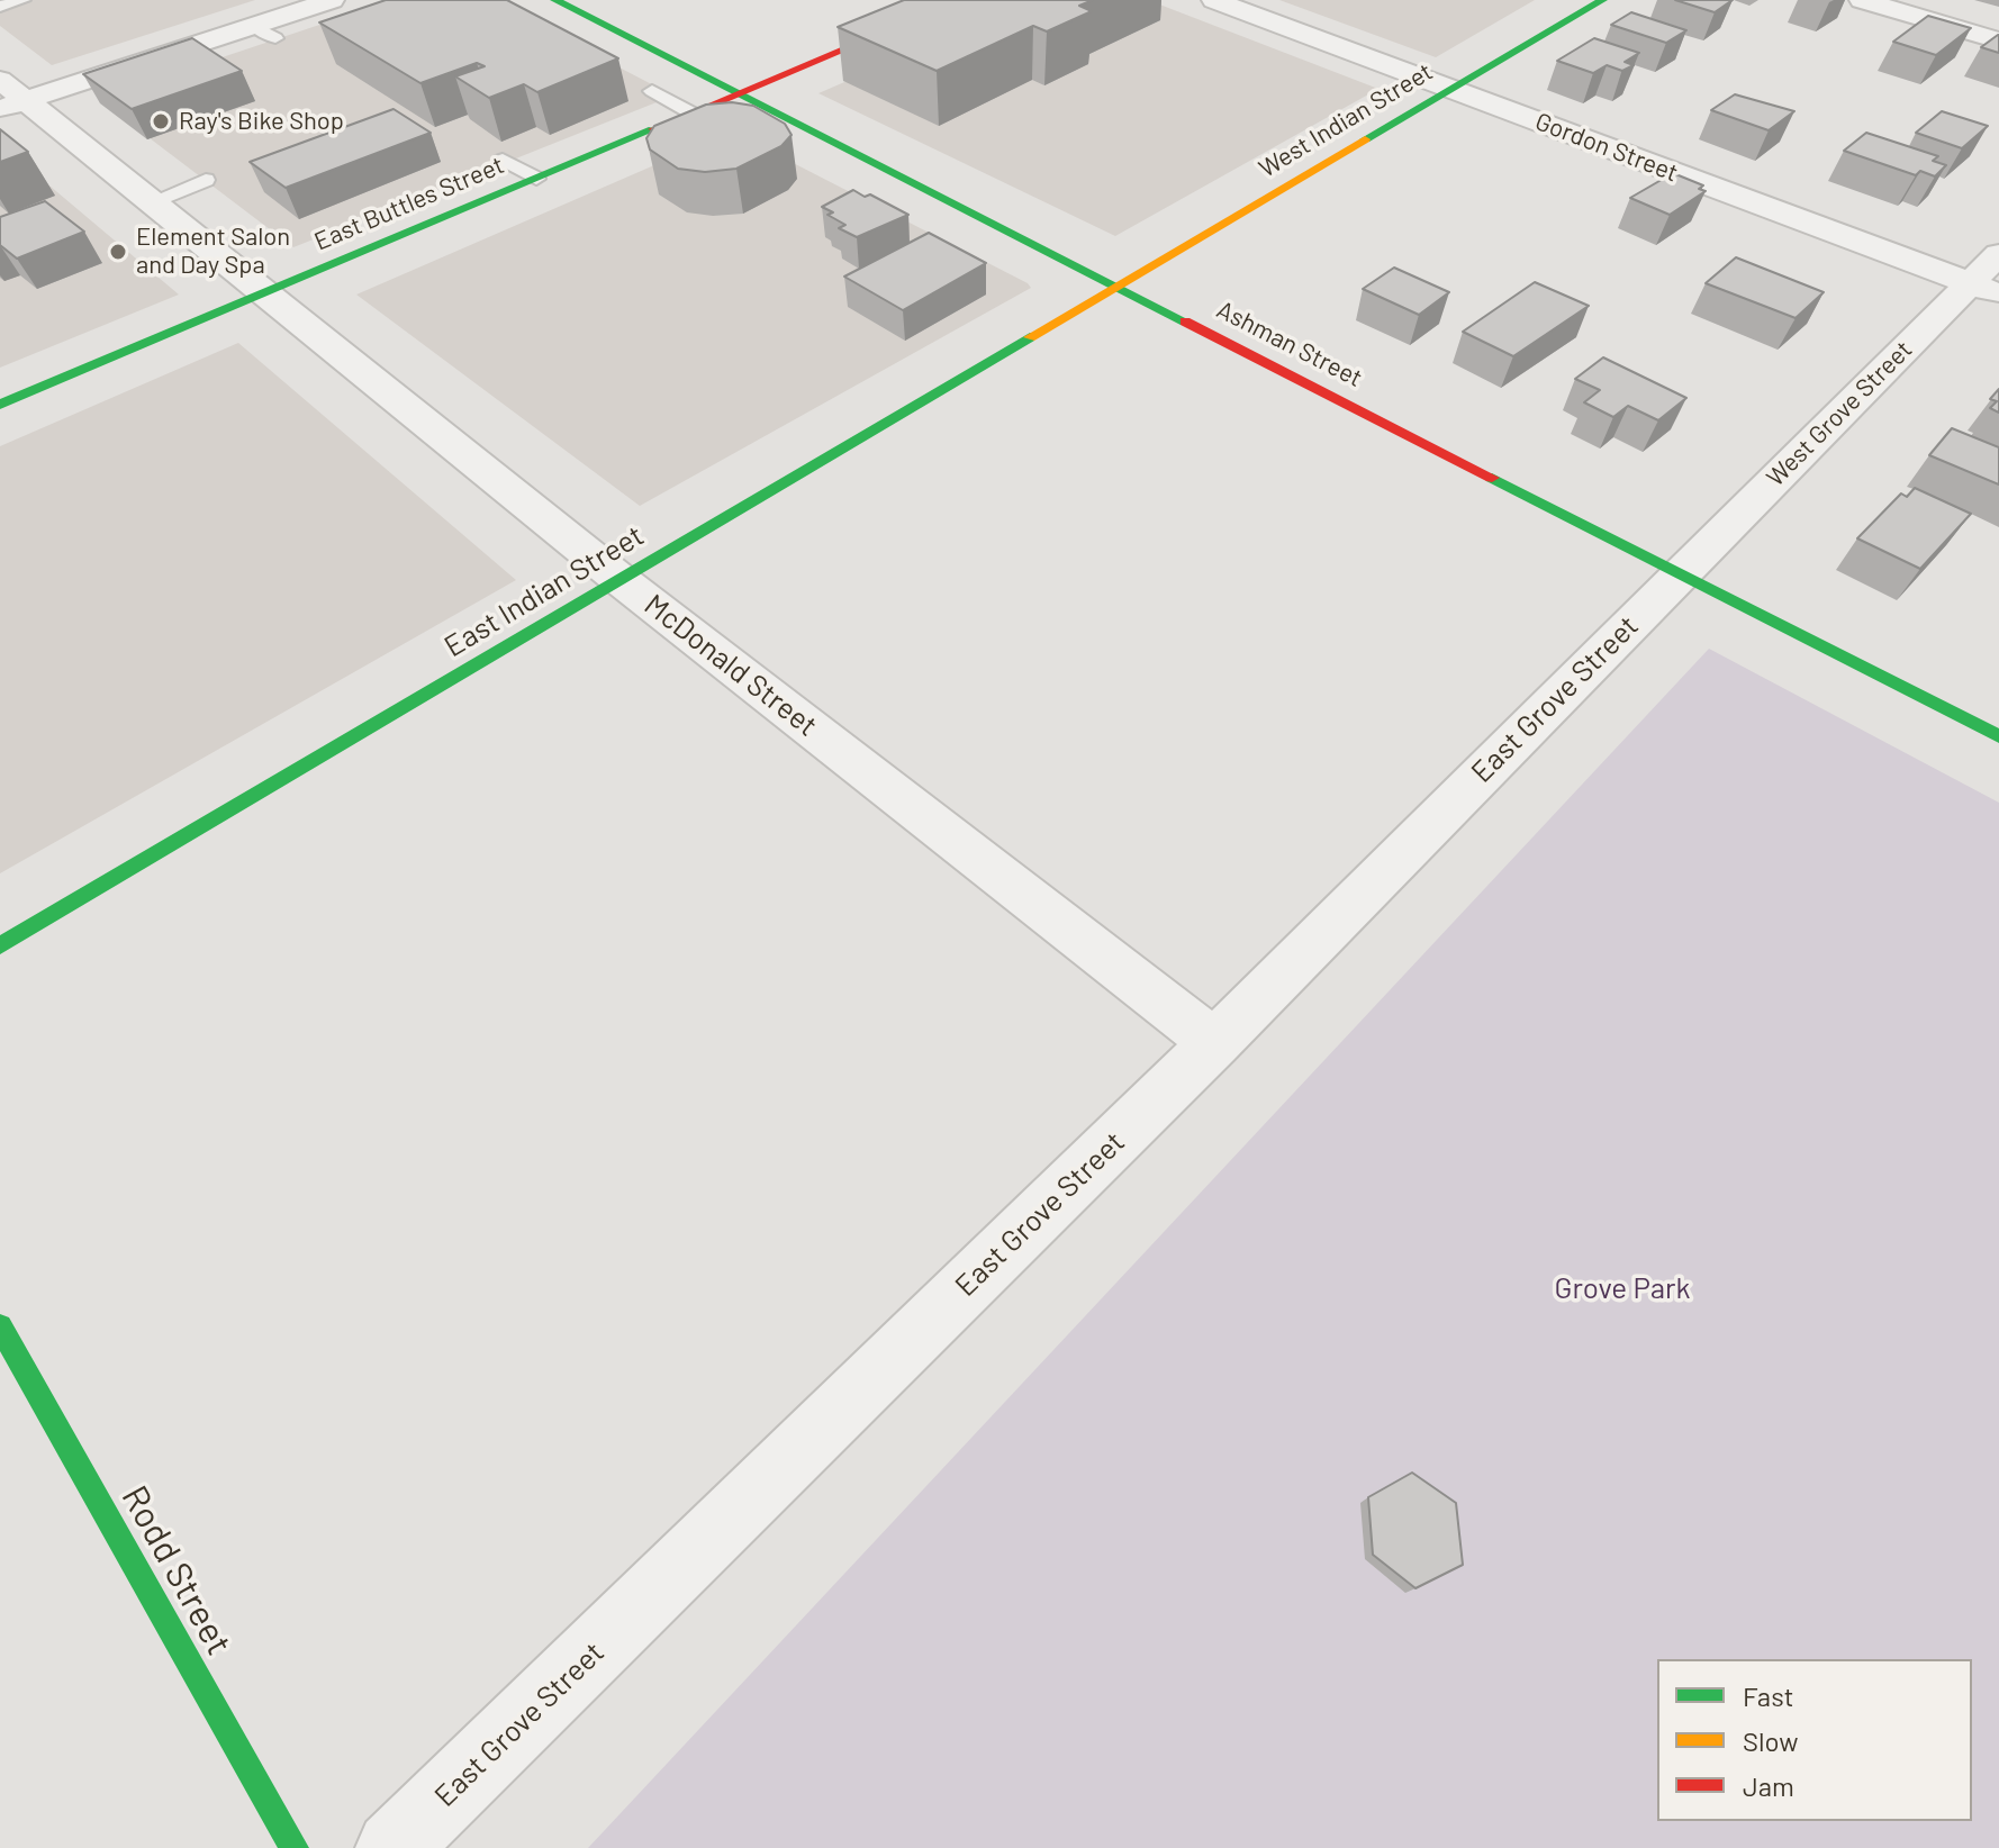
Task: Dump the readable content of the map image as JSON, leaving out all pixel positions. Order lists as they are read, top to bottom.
{
  "streets": {
    "main road": [
      "West Indian Street",
      "East Buttles Street",
      "Ashman Street",
      "East Indian Street",
      "Rodd Street"
    ],
    "street": [
      "Gordon Street",
      "West Grove Street",
      "McDonald Street",
      "East Grove Street"
    ]
  },
  "crossings": [
    ["West Indian Street", "Gordon Street"],
    ["West Indian Street", "Ashman Street"],
    ["West Indian Street", "East Indian Street"],
    ["Gordon Street", "West Grove Street"],
    ["East Buttles Street", "Ashman Street"],
    ["East Buttles Street", "McDonald Street"],
    ["Ashman Street", "West Grove Street"],
    ["Ashman Street", "East Indian Street"],
    ["Ashman Street", "East Grove Street"],
    ["West Grove Street", "East Grove Street"],
    ["East Indian Street", "McDonald Street"],
    ["McDonald Street", "East Grove Street"]
  ],
  "parks": ["Grove Park"],
  "places": ["Ray's Bike Shop", "Element Salon and Day Spa"],
  "legend": ["Fast", "Slow", "Jam"]
}
